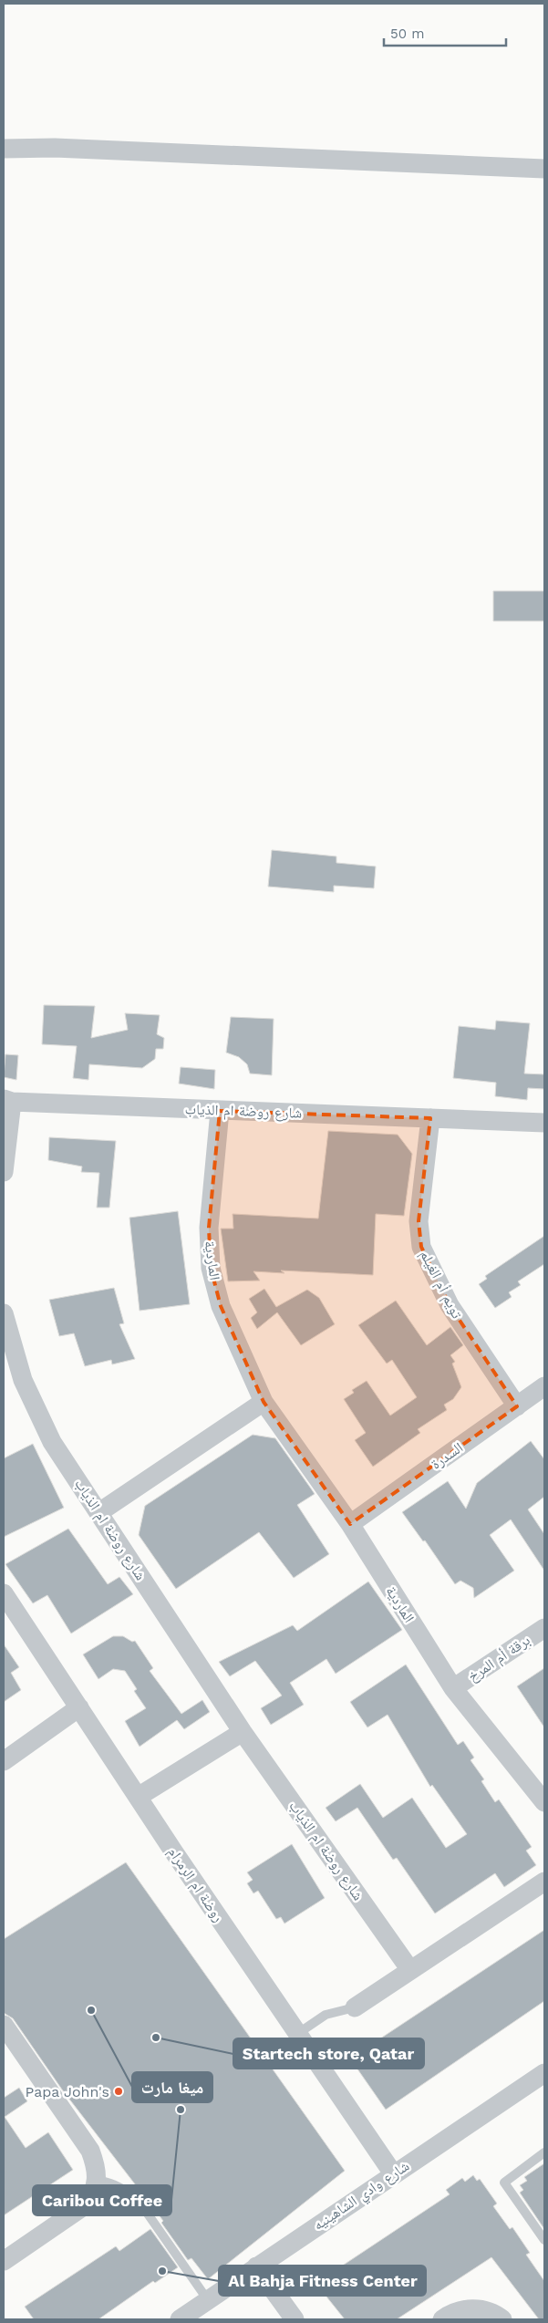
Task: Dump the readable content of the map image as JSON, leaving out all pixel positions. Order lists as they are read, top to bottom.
{
  "streets": {
    "street": [
      "شارع روضة ام الذياب",
      "الماردية",
      "تويم أم الغيلم",
      "السدرة",
      "برقة أم المرخ",
      "روضة ام الرمرام",
      "شارع وادي الشاهينيه"
    ]
  },
  "crossings": [
    ["شارع روضة ام الذياب", "الماردية"],
    ["شارع روضة ام الذياب", "تويم أم الغيلم"],
    ["الماردية", "السدرة"],
    ["الماردية", "برقة أم المرخ"],
    ["تويم أم الغيلم", "السدرة"],
    ["روضة ام الرمرام", "شارع وادي الشاهينيه"]
  ],
  "places": [
    "ميغا مارت",
    "Startech store, Qatar",
    "Papa John's",
    "Caribou Coffee",
    "Al Bahja Fitness Center"
  ],
  "scale_bar": "50 m"
}
